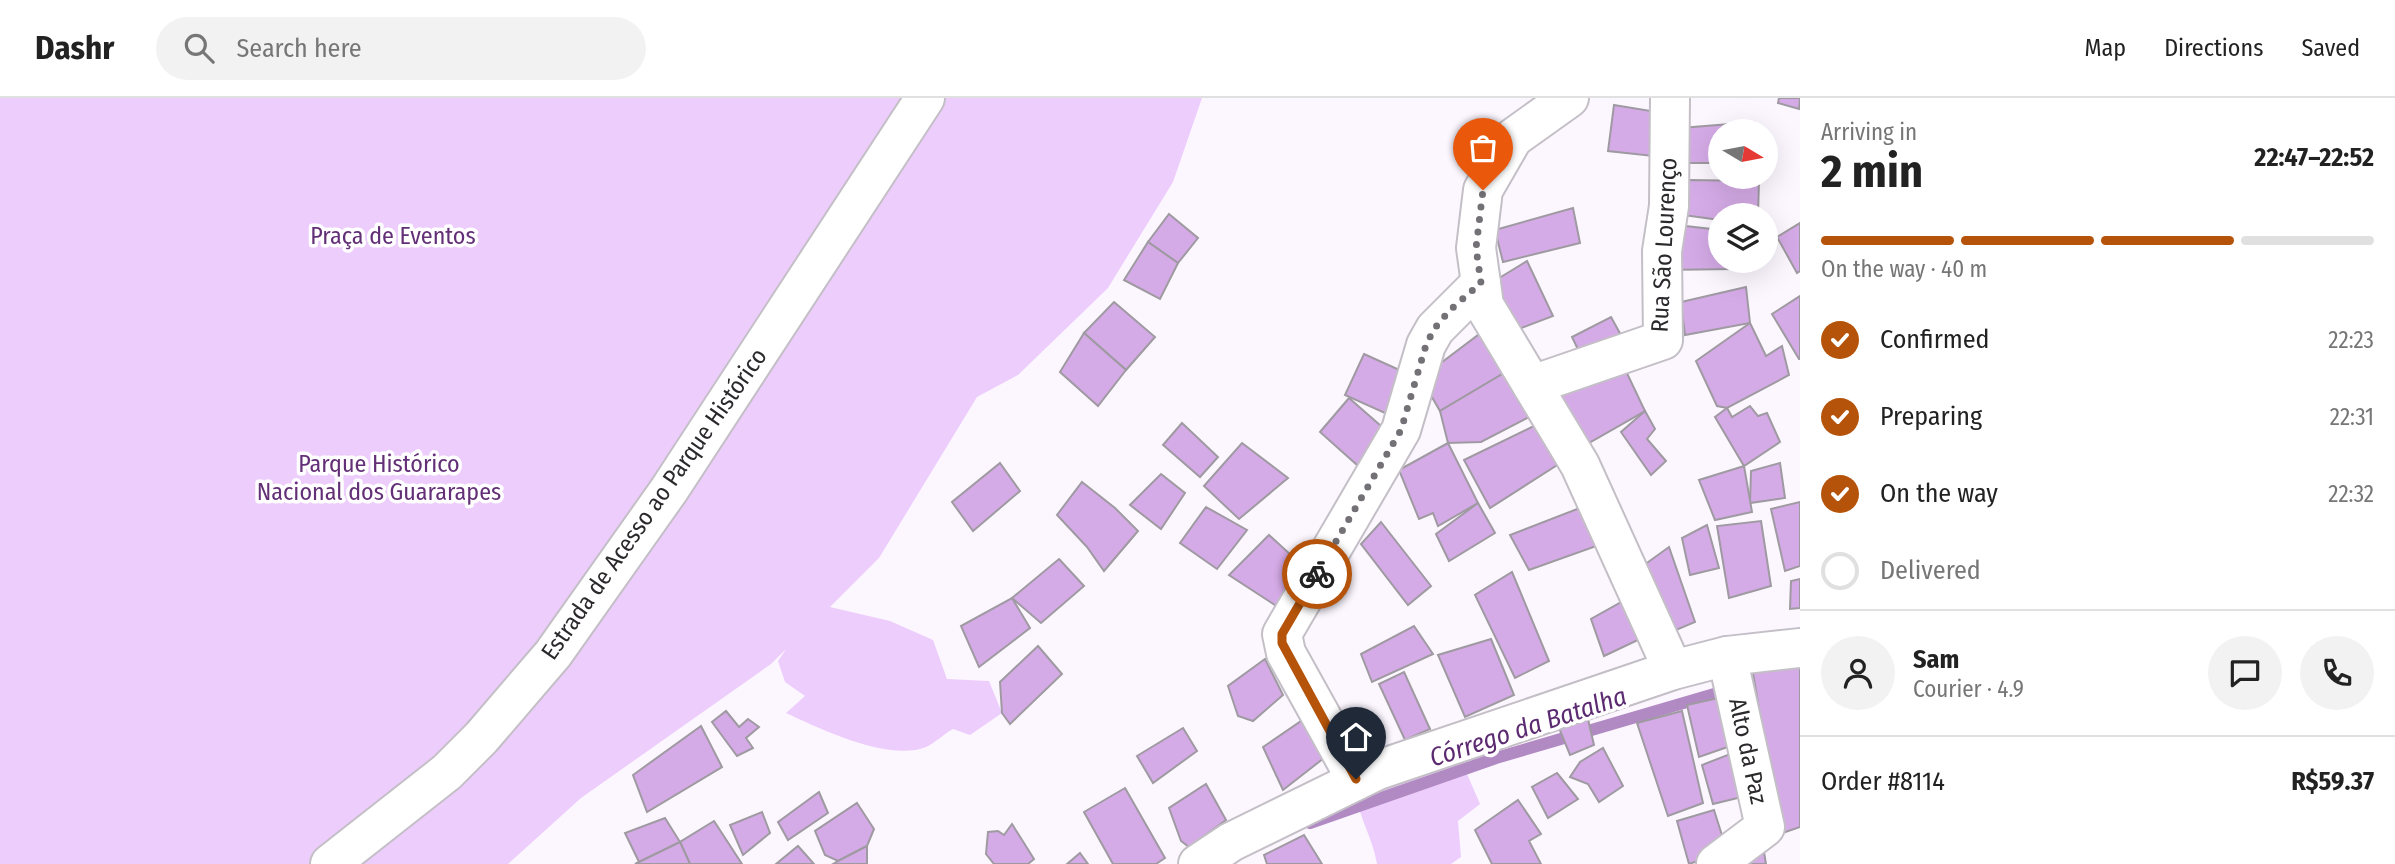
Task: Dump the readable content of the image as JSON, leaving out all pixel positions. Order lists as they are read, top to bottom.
{
  "streets": {
    "street": ["Rua São Lourenço", "Estrada de Acesso ao Parque Histórico", "Alto da Paz"]
  },
  "water": ["Córrego da Batalha"],
  "parks": ["Praça de Eventos", "Parque Histórico Nacional dos Guararapes"],
  "north": "right",
  "page": {
    "header": "Dashr",
    "search": "Search here",
    "nav": ["Map", "Directions", "Saved"],
    "heading": ["2 min", "Arriving in", "22:47–22:52"],
    "panel": [
      "Sam",
      "Courier · 4.9",
      "Order #8114",
      "R$59.37"
    ],
    "bar": "On the way · 40 m",
    "list": [
      ["Confirmed", "22:23"],
      ["Preparing", "22:31"],
      ["On the way", "22:32"],
      "Delivered"
    ]
  }
}
